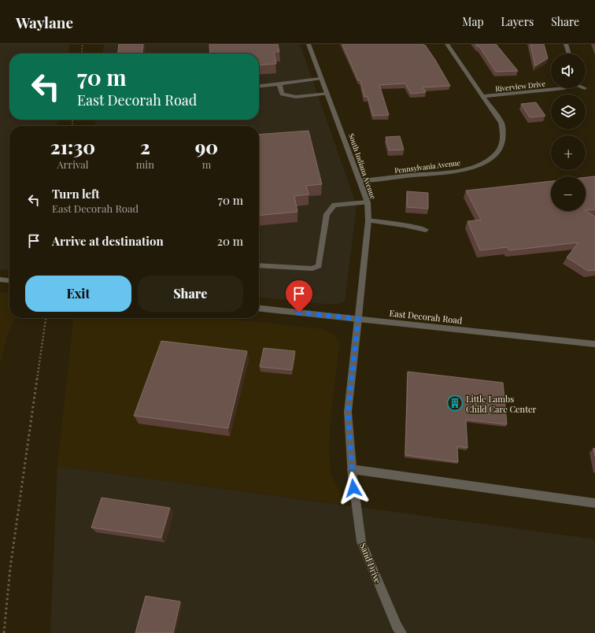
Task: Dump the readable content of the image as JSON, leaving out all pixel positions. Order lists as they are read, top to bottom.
{
  "streets": {
    "street": [
      "Riverview Drive",
      "South Indiana Avenue",
      "Pennsylvania Avenue",
      "East Decorah Road",
      "Sand Drive"
    ]
  },
  "crossings": [
    ["Riverview Drive", "Pennsylvania Avenue"],
    ["South Indiana Avenue", "Pennsylvania Avenue"],
    ["South Indiana Avenue", "East Decorah Road"],
    ["South Indiana Avenue", "Sand Drive"],
    ["East Decorah Road", "Sand Drive"]
  ],
  "places": {
    "building": ["Little Lambs Child Care Center"]
  },
  "page": {
    "header": "Waylane",
    "nav": ["Map", "Layers", "Share"],
    "map_buttons": ["+", "−"],
    "turn": ["70 m", "East Decorah Road"],
    "eta": [
      "21:30",
      "Arrival",
      "2",
      "min",
      "90",
      "m"
    ],
    "list": [
      {
        "name": "Turn left",
        "note": "East Decorah Road",
        "value": "70 m"
      },
      {
        "name": "Arrive at destination",
        "value": "20 m"
      }
    ],
    "buttons": ["Exit", "Share"]
  }
}
